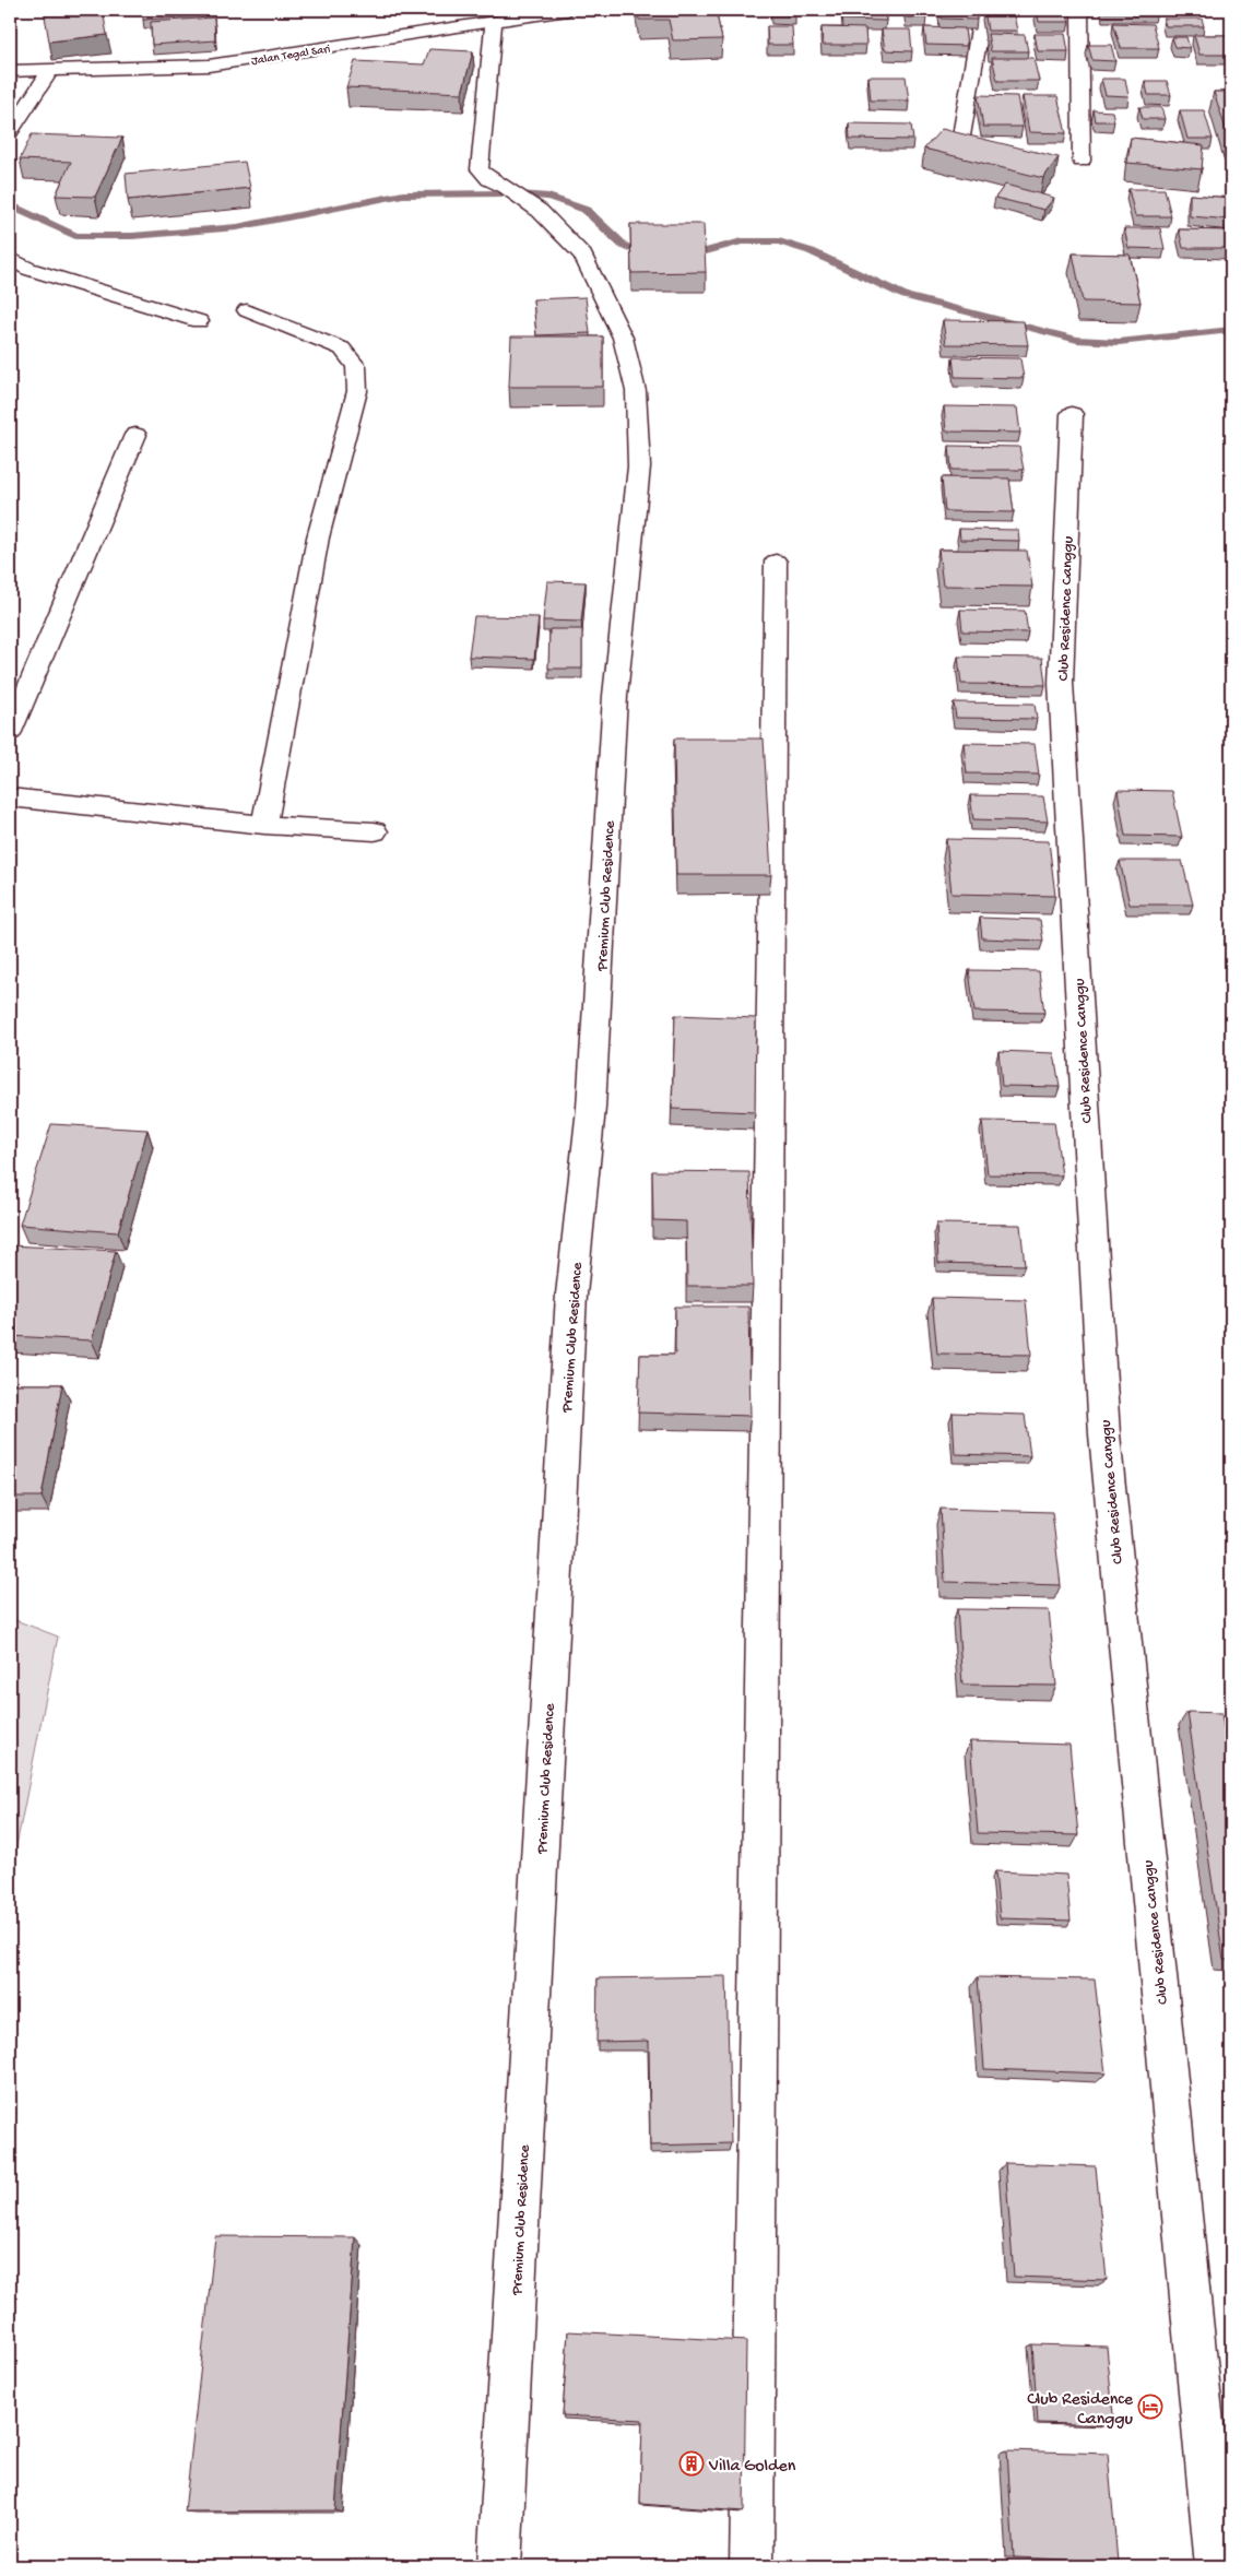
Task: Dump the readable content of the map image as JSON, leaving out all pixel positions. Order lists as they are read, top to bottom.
{
  "streets": {
    "street": ["Jalan Tegal Sari", "Club Residence Canggu", "Premium Club Residence"]
  },
  "crossings": [
    ["Jalan Tegal Sari", "Premium Club Residence"]
  ],
  "places": {
    "hotel": ["Club Residence Canggu"],
    "building": ["Villa Golden"]
  }
}
